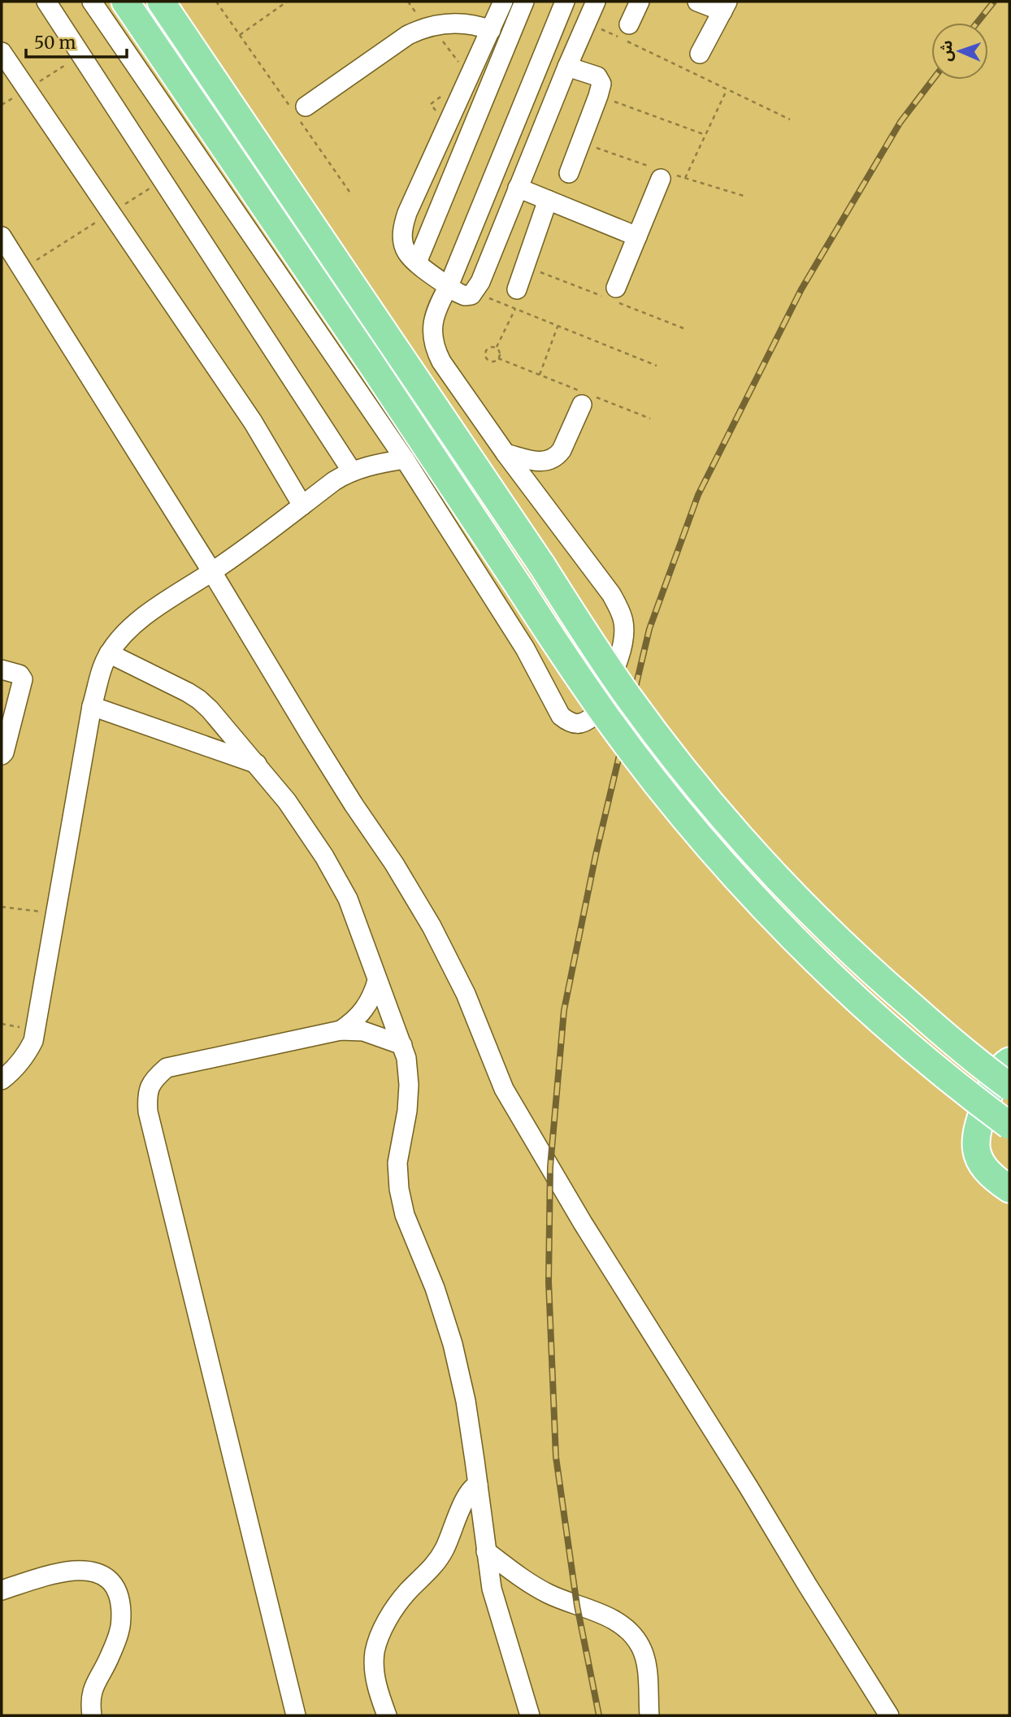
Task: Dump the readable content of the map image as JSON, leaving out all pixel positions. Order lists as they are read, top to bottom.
{
  "scale_bar": "50 m",
  "north": "left"
}
